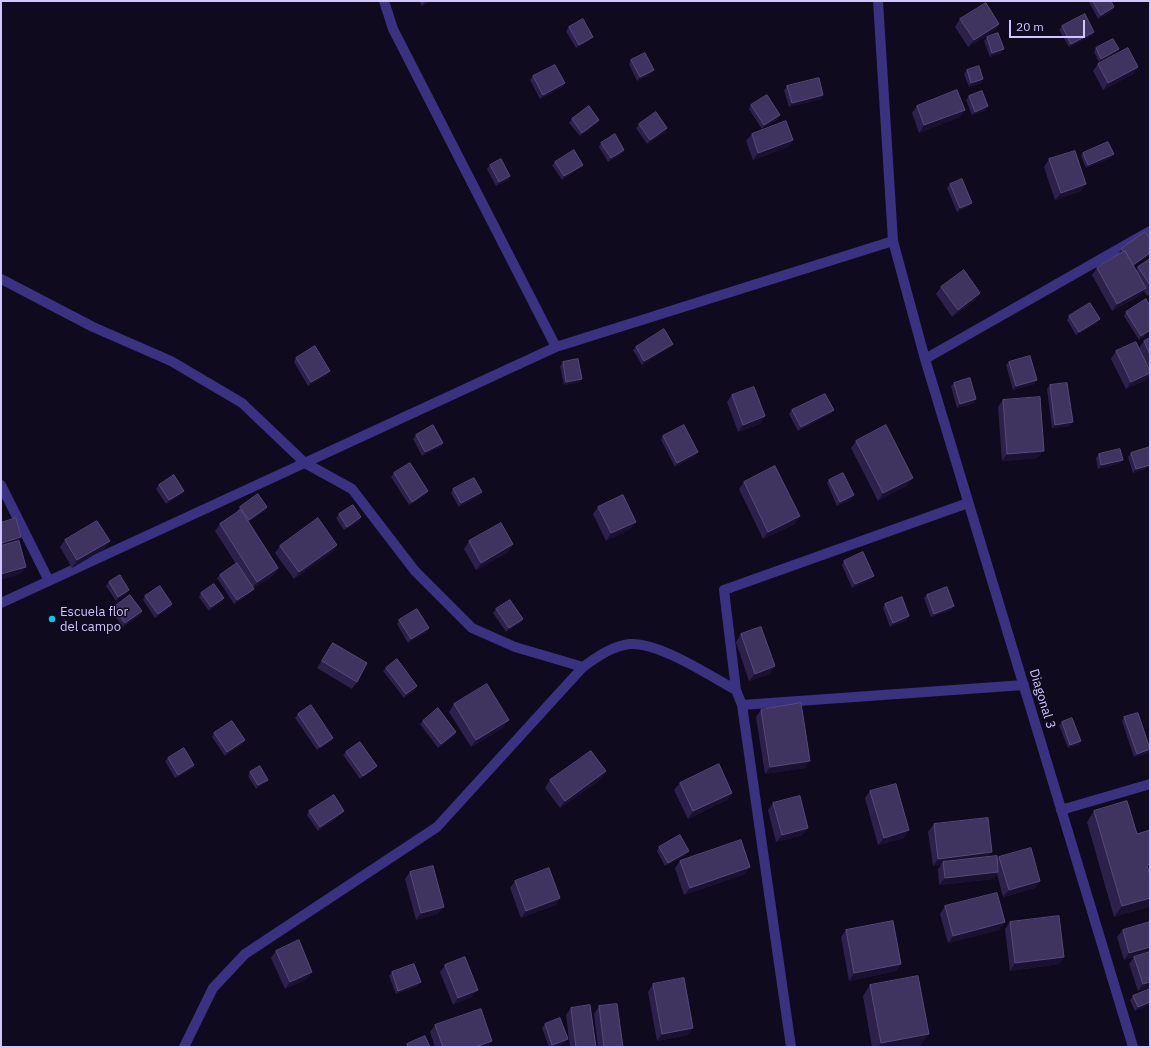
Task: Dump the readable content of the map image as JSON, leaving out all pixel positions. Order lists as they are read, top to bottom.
{
  "streets": {
    "street": ["Diagonal 3"]
  },
  "places": ["Escuela flor del campo"],
  "scale_bar": "20 m"
}
